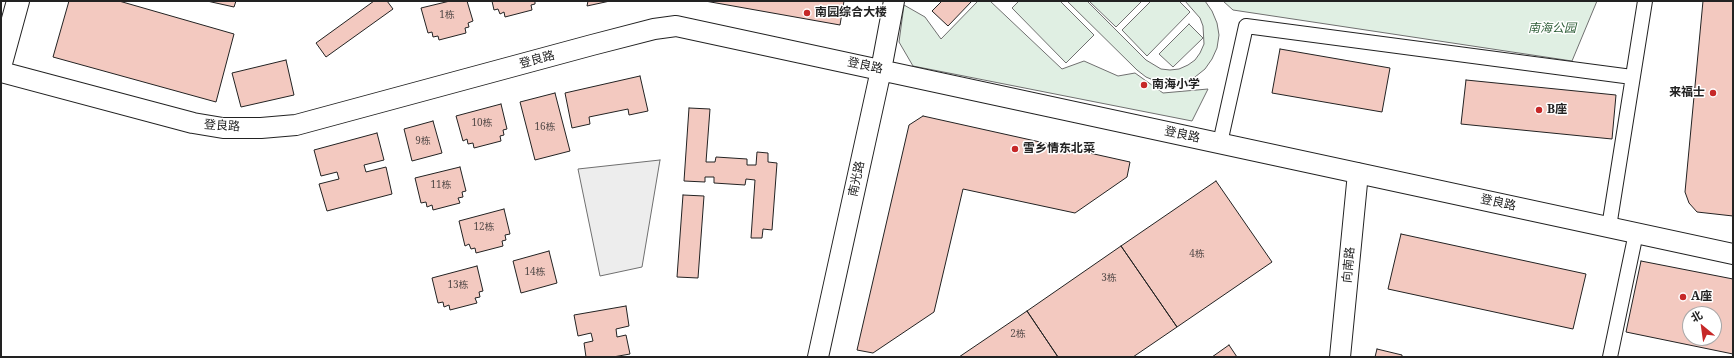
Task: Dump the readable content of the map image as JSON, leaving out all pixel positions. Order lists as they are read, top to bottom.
{
  "streets": {
    "main road": ["登良路", "南光路", "向南路"]
  },
  "crossings": [
    ["登良路", "南光路"],
    ["登良路", "向南路"]
  ],
  "parks": ["南海公园"],
  "places": [
    "南园综合大楼",
    "南海小学",
    "来福士",
    "B座",
    "雪乡情东北菜",
    "A座"
  ],
  "house_numbers": [
    "1栋",
    "10栋",
    "16栋",
    "9栋",
    "11栋",
    "12栋",
    "4栋",
    "14栋",
    "3栋",
    "13栋",
    "2栋"
  ],
  "north": "top left"
}
